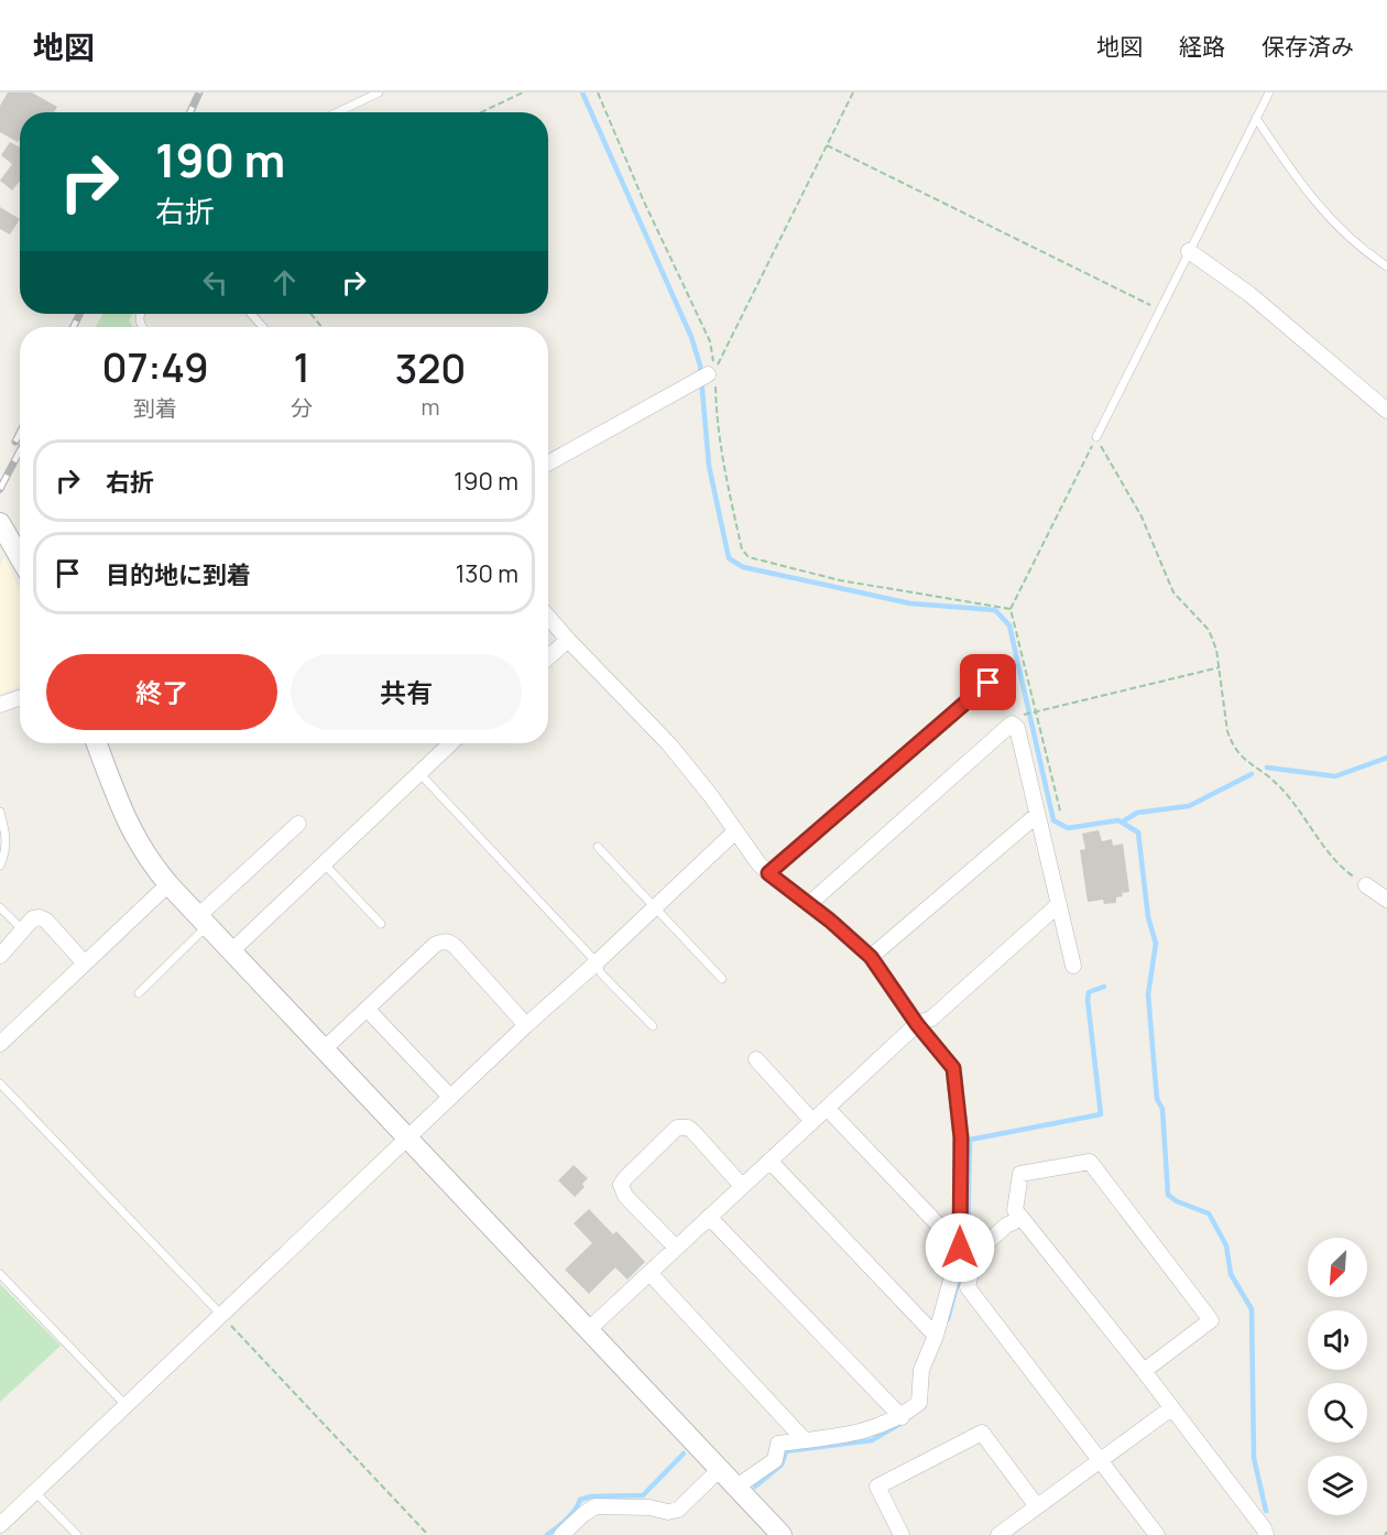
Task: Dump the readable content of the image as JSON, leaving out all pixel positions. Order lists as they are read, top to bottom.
{
  "north": "bottom left",
  "page": {
    "header": "地図",
    "nav": ["地図", "経路", "保存済み"],
    "turn": ["190 m", "右折"],
    "eta": [
      "07:49",
      "到着",
      "1",
      "分",
      "320",
      "m"
    ],
    "list": [
      {
        "name": "右折",
        "value": "190 m"
      },
      {
        "name": "目的地に到着",
        "value": "130 m"
      }
    ],
    "buttons": ["終了", "共有"]
  }
}
